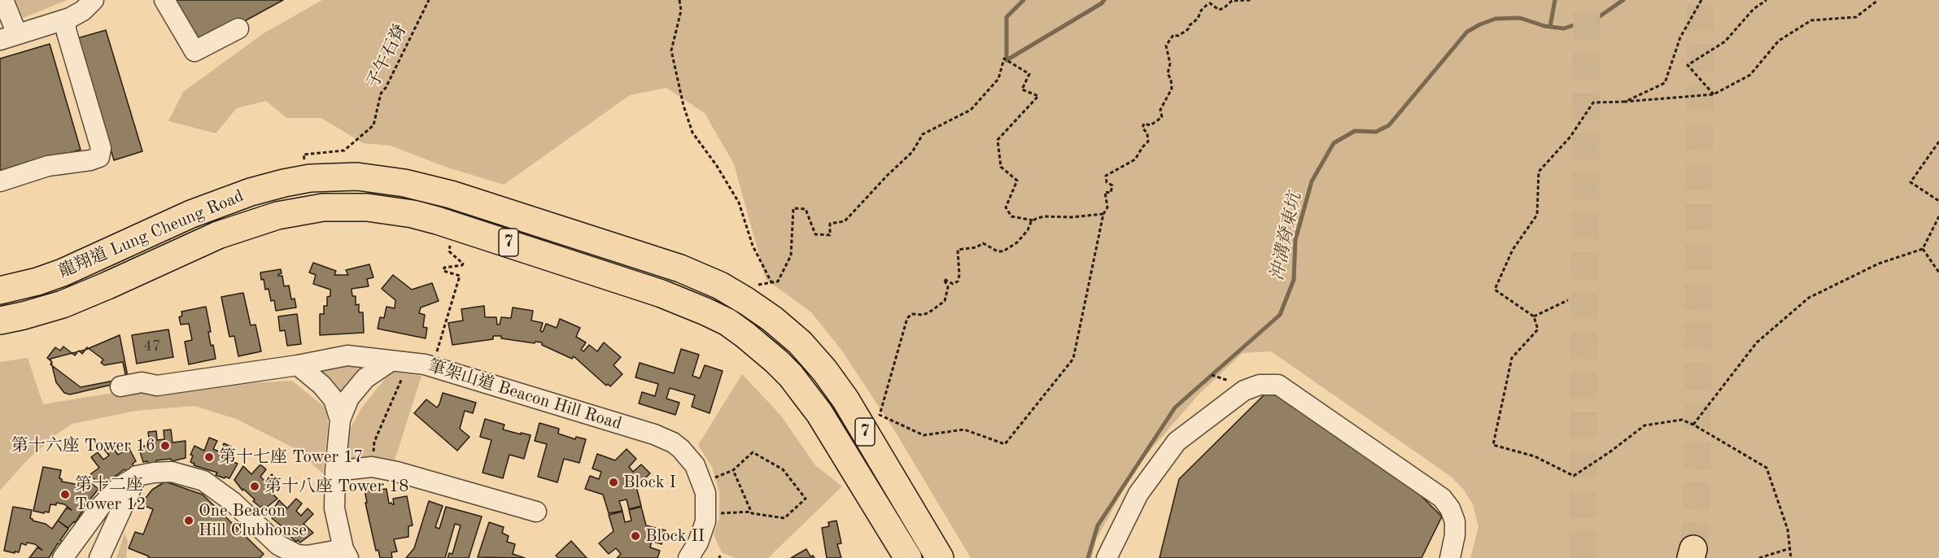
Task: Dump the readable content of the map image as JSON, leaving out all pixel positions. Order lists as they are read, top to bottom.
{
  "streets": {
    "highway": ["龍翔道 Lung Cheung Road", "7"],
    "street": ["筆架山道 Beacon Hill Road"],
    "path": ["子午石脊"]
  },
  "water": ["沖溝脊東坑"],
  "places": [
    "第十六座 Tower 16",
    "第十七座 Tower 17",
    "Block I",
    "第十八座 Tower 18",
    "第十二座 Tower 12",
    "One Beacon Hill Clubhouse",
    "Block II"
  ],
  "house_numbers": ["47"]
}
